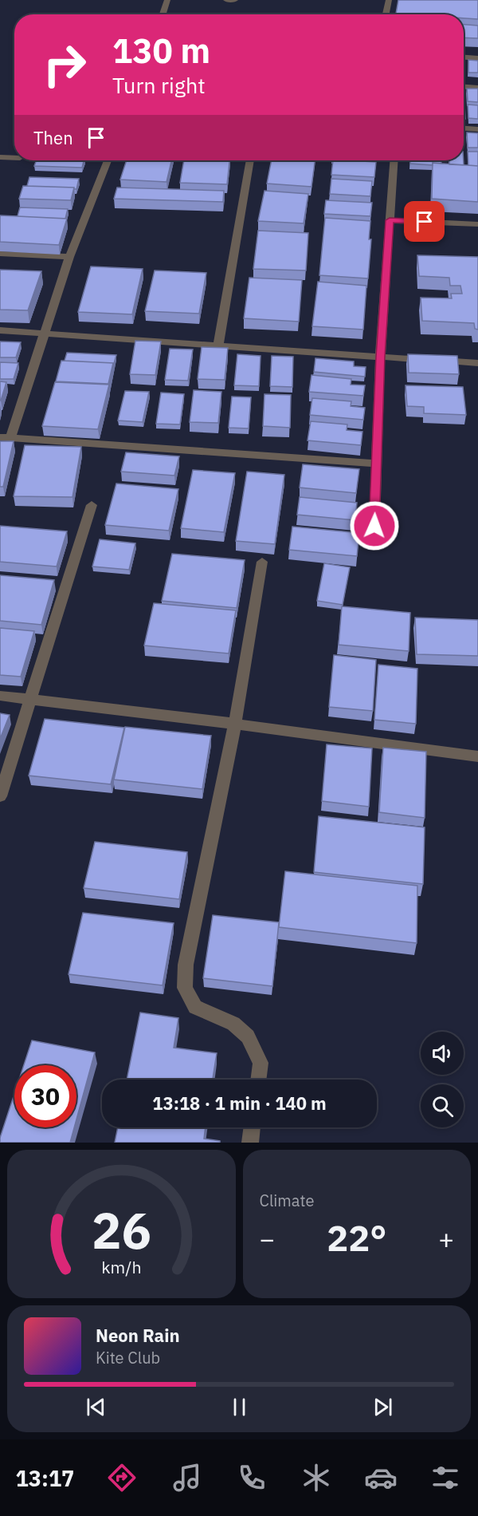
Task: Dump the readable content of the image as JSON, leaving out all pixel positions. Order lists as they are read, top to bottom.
{
  "page": {
    "turn": ["130 m", "Turn right"],
    "then": "Then",
    "limit": "30",
    "trip": "13:18 · 1 min · 140 m",
    "tile": "Climate",
    "heat": ["−", "22°", "+"],
    "song": ["Neon Rain", "Kite Club"],
    "tabs": "13:17",
    "gauge": ["26", "km/h"]
  }
}
